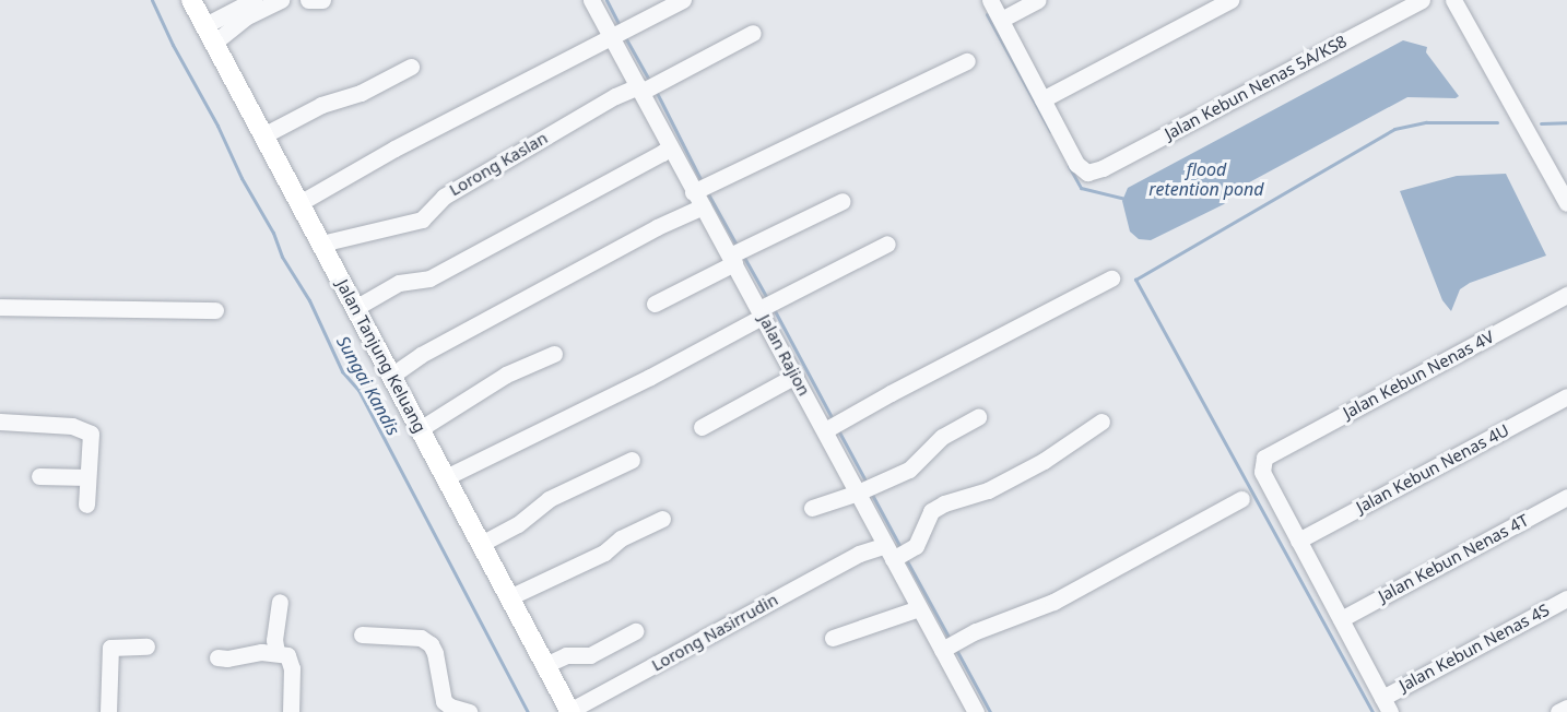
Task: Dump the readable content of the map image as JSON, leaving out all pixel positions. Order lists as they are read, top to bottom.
{
  "streets": {
    "main road": ["Jalan Tanjung Keluang"],
    "street": [
      "Jalan Kebun Nenas 5A/KS8",
      "Lorong Kaslan",
      "Jalan Rajion",
      "Jalan Kebun Nenas 4V",
      "Jalan Kebun Nenas 4U",
      "Jalan Kebun Nenas 4T",
      "Lorong Nasirrudin",
      "Jalan Kebun Nenas 4S"
    ]
  },
  "crossings": [
    ["Lorong Kaslan", "Jalan Rajion"],
    ["Lorong Kaslan", "Jalan Tanjung Keluang"],
    ["Jalan Rajion", "Lorong Nasirrudin"],
    ["Jalan Tanjung Keluang", "Lorong Nasirrudin"],
    ["Jalan Kebun Nenas 4V", "Jalan Kebun Nenas 4U"]
  ],
  "water": ["flood retention pond", "Sungai Kandis"]
}
